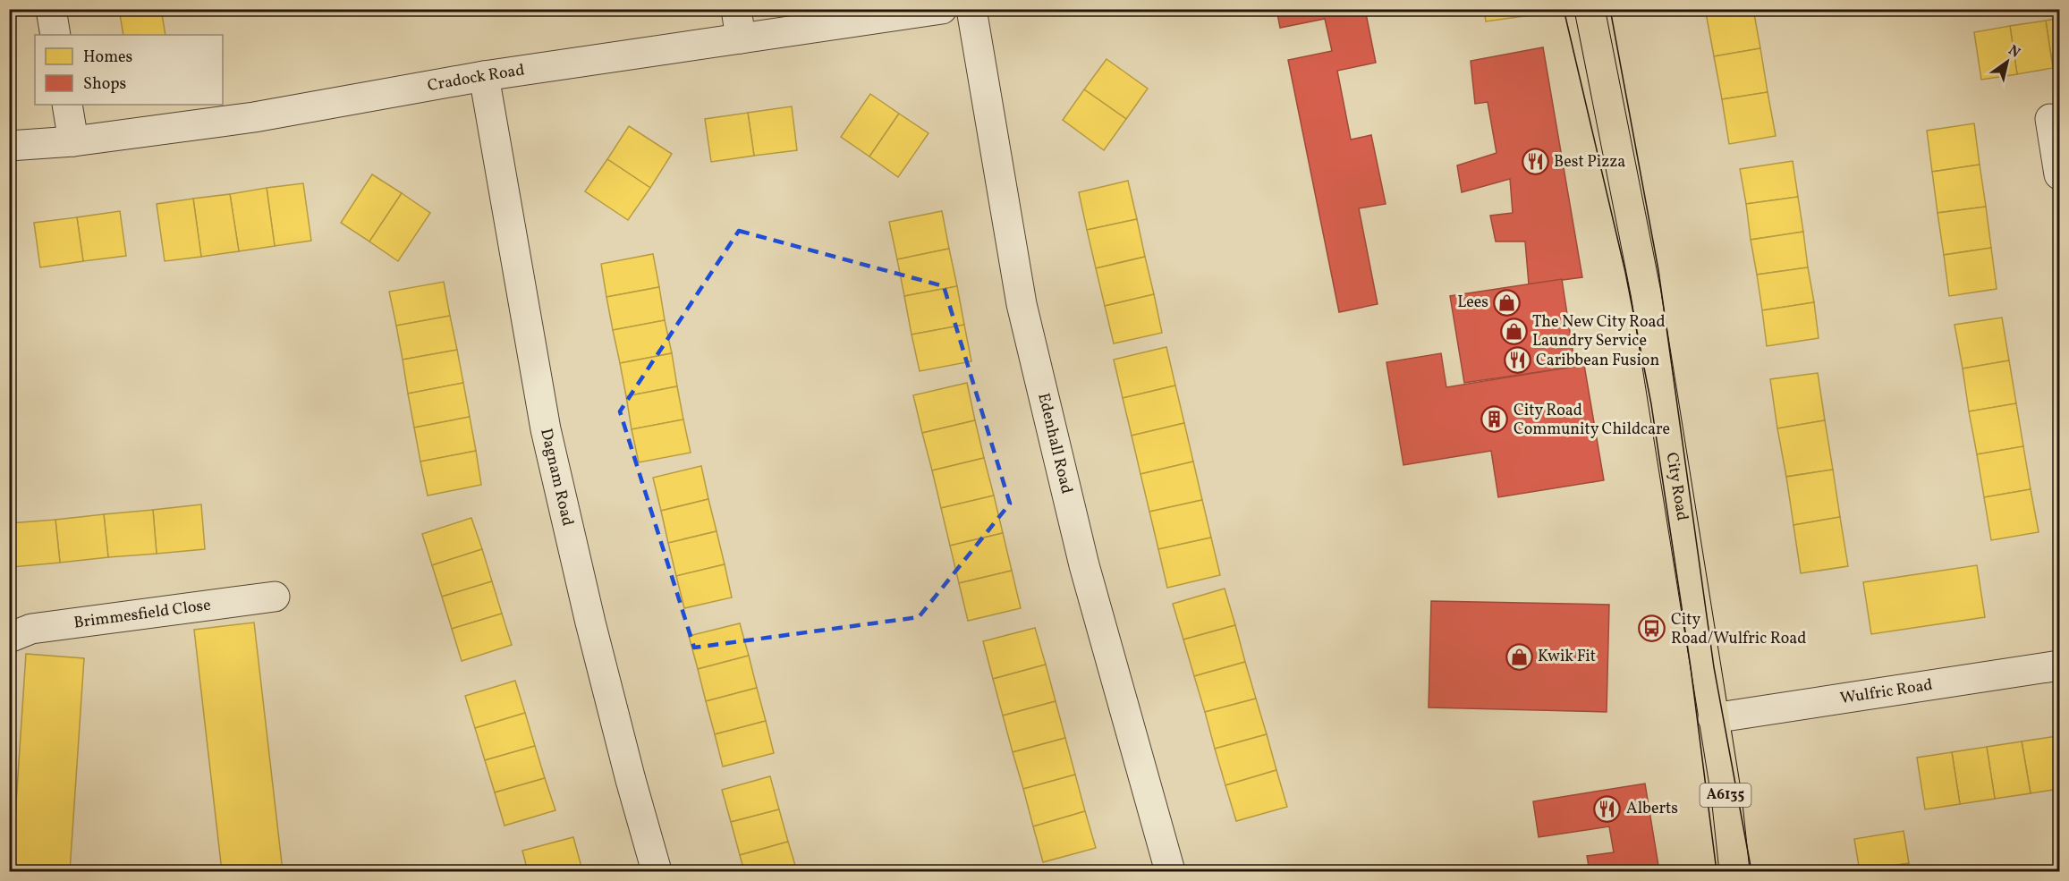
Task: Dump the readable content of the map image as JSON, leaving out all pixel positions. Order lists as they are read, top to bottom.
{
  "streets": {
    "main road": ["City Road", "A6135"],
    "street": [
      "Cradock Road",
      "Edenhall Road",
      "Dagnam Road",
      "Brimmesfield Close",
      "Wulfric Road"
    ]
  },
  "crossings": [
    ["Cradock Road", "Dagnam Road"],
    ["City Road", "Wulfric Road"]
  ],
  "places": {
    "restaurant": ["Best Pizza", "Caribbean Fusion", "Alberts"],
    "shop": ["Lees", "The New City Road Laundry Service", "Kwik Fit"],
    "building": ["City Road Community Childcare"],
    "bus stop": ["City Road/Wulfric Road"]
  },
  "legend": ["Homes", "Shops"],
  "north": "top right"
}
